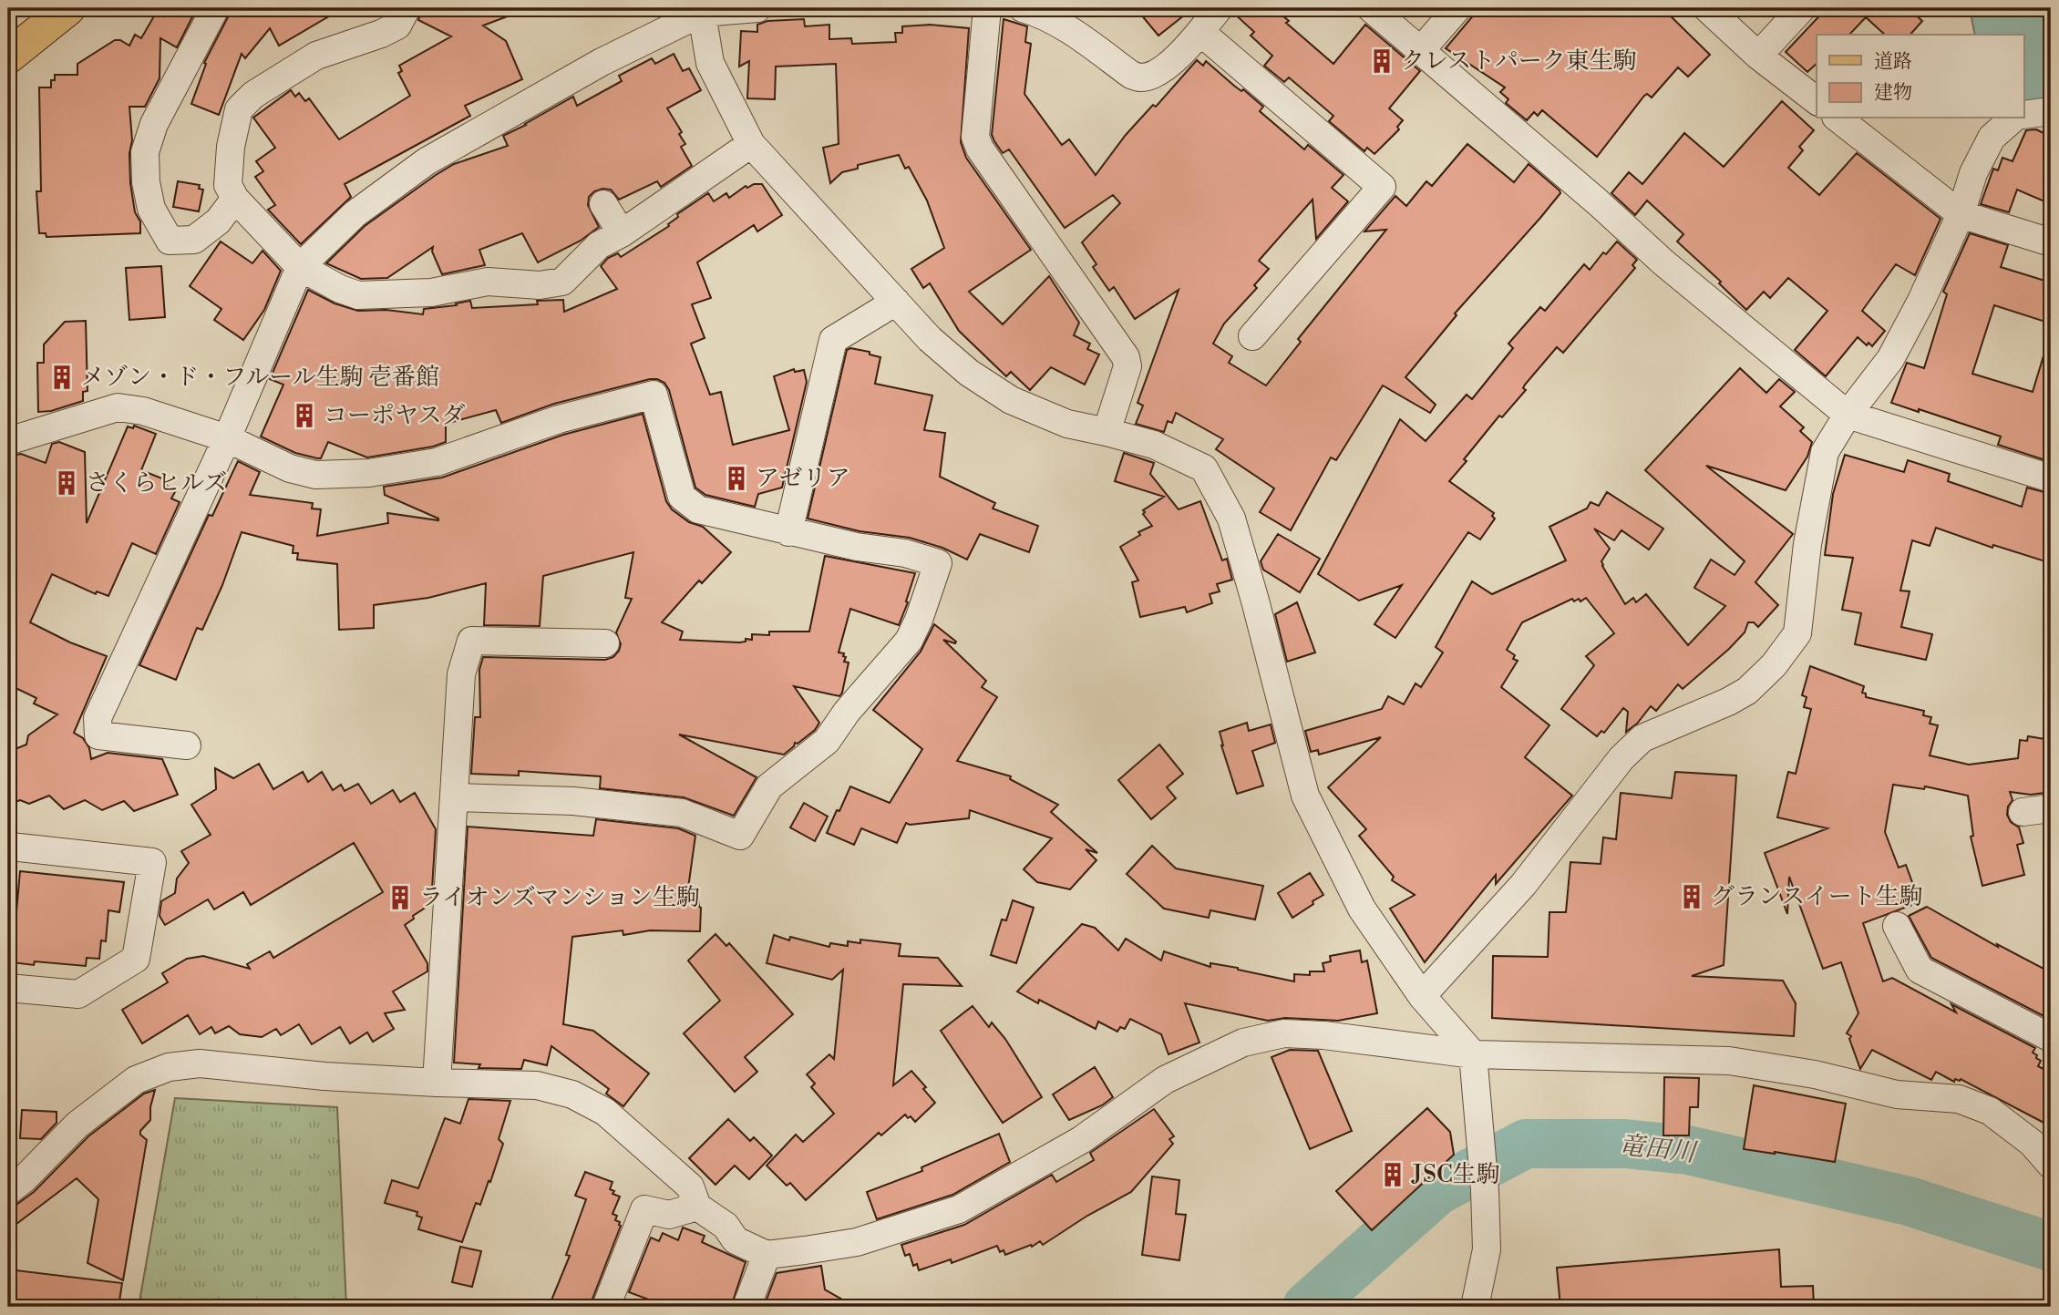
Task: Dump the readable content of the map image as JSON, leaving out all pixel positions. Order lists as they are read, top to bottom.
{
  "water": ["竜田川"],
  "places": {
    "building": [
      "クレストパーク東生駒",
      "メゾン・ド・フルール生駒 壱番館",
      "コーポヤスダ",
      "アゼリア",
      "さくらヒルズ",
      "グランスイート生駒",
      "ライオンズマンション生駒",
      "JSC生駒"
    ]
  },
  "legend": ["道路", "建物"]
}
